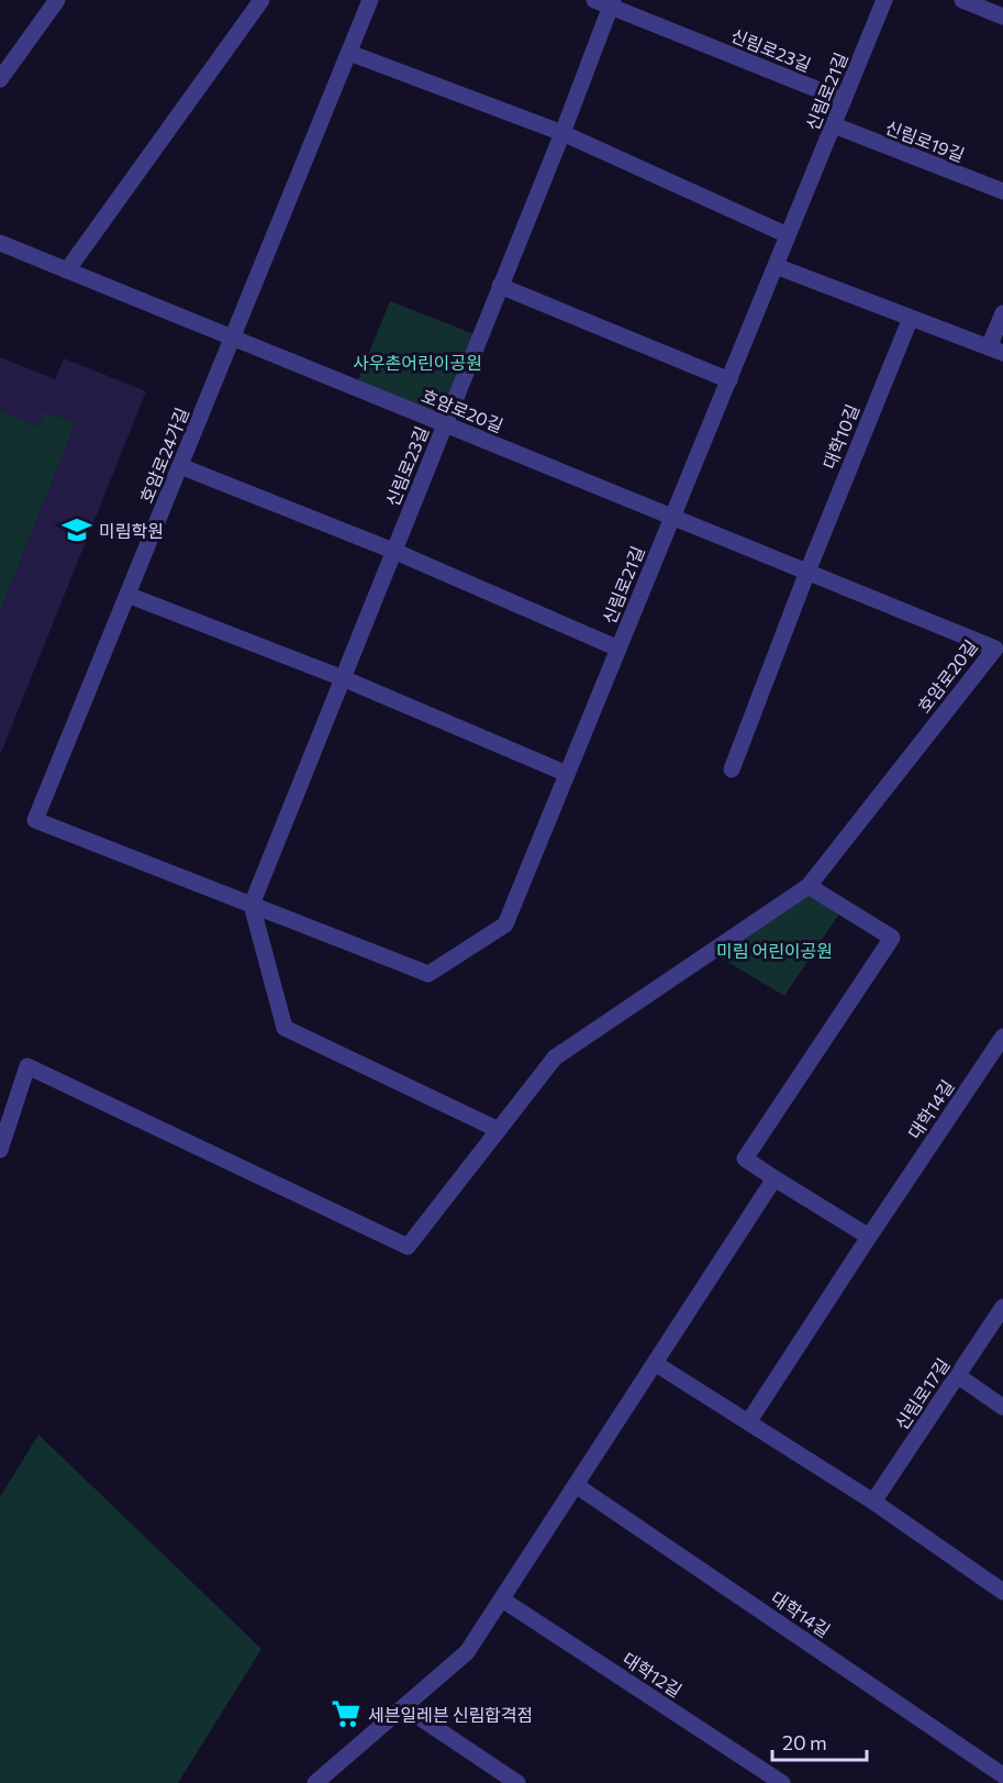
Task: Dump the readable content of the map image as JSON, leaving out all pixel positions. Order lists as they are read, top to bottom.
{
  "streets": {
    "street": [
      "신림로23길",
      "신림로21길",
      "신림로19길",
      "호암로20길",
      "대학10길",
      "호암로24가길",
      "대학14길",
      "신림로17길",
      "대학12길"
    ]
  },
  "crossings": [
    ["신림로23길", "신림로21길"],
    ["신림로23길", "호암로20길"],
    ["신림로23길", "호암로24가길"],
    ["신림로21길", "신림로19길"],
    ["신림로21길", "호암로20길"],
    ["신림로21길", "호암로24가길"],
    ["호암로20길", "대학10길"],
    ["호암로20길", "호암로24가길"]
  ],
  "parks": ["사우촌어린이공원", "미림 어린이공원"],
  "places": {
    "school or university": ["미림학원"],
    "supermarket": ["세븐일레븐 신림합격점"]
  },
  "scale_bar": "20 m"
}
